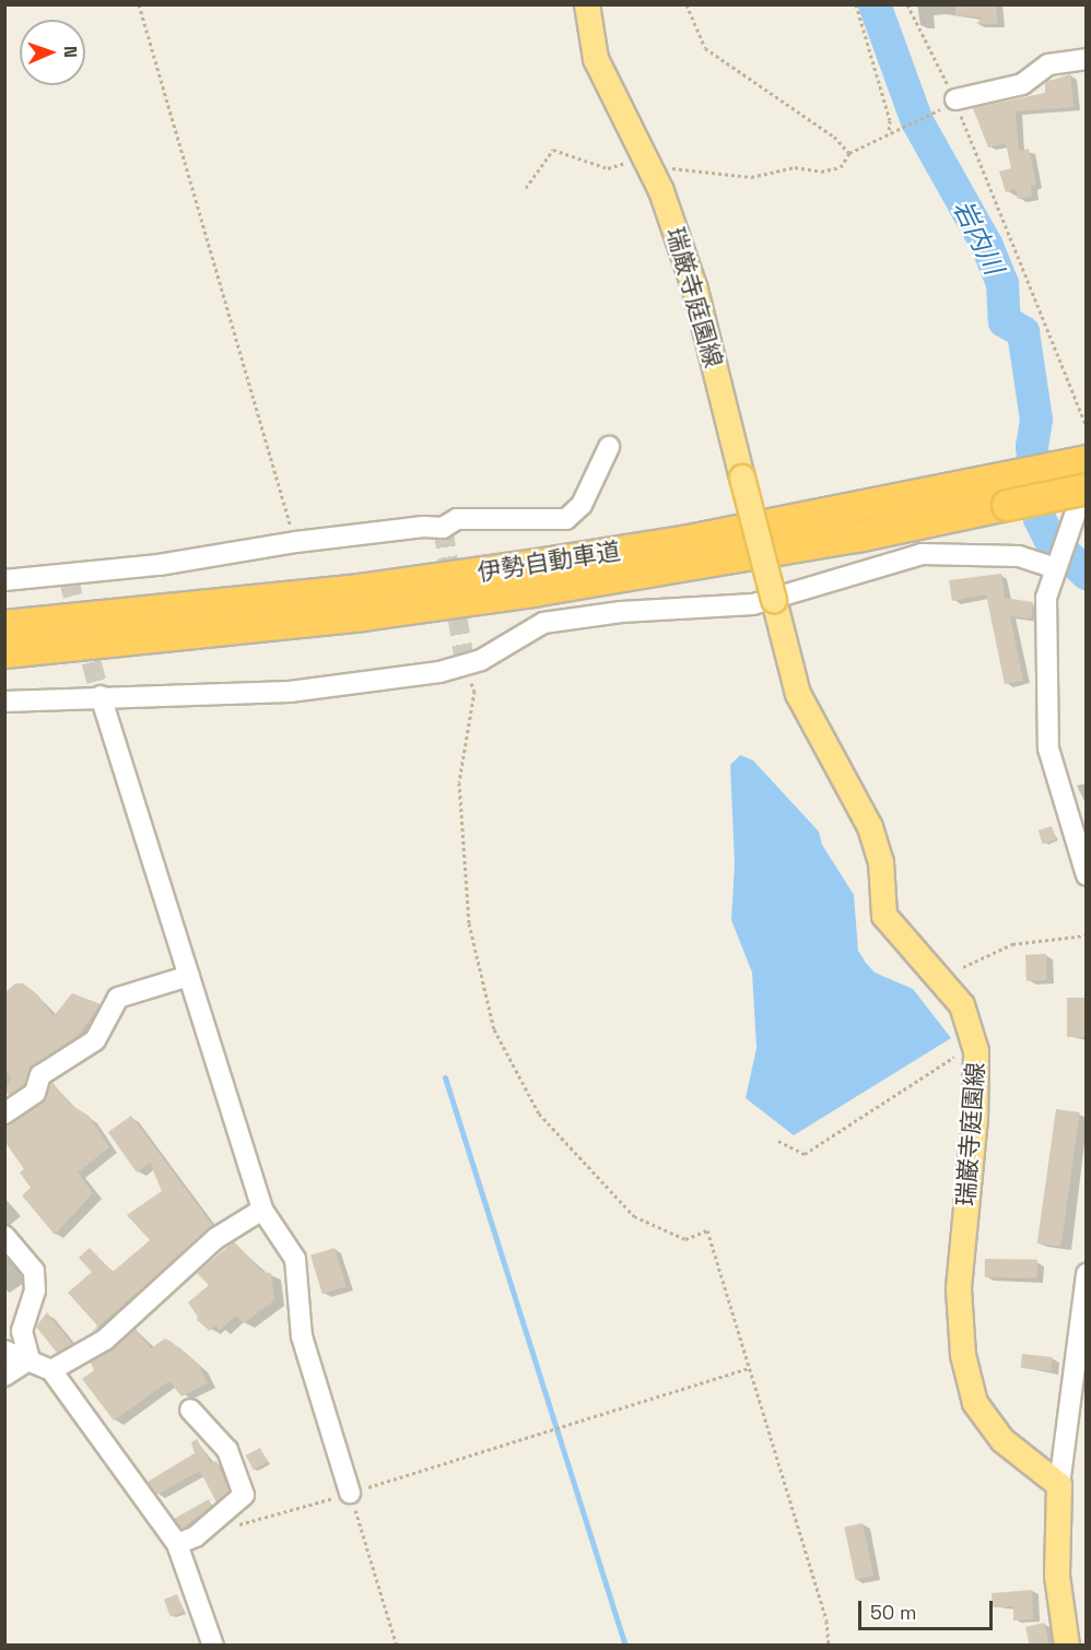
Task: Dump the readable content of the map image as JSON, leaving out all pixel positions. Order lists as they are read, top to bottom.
{
  "streets": {
    "highway": ["伊勢自動車道"],
    "main road": ["瑞厳寺庭園線", "瑞巌寺庭園線"]
  },
  "crossings": [
    ["瑞厳寺庭園線", "瑞巌寺庭園線"]
  ],
  "water": ["岩内川"],
  "scale_bar": "50 m",
  "north": "right"
}
